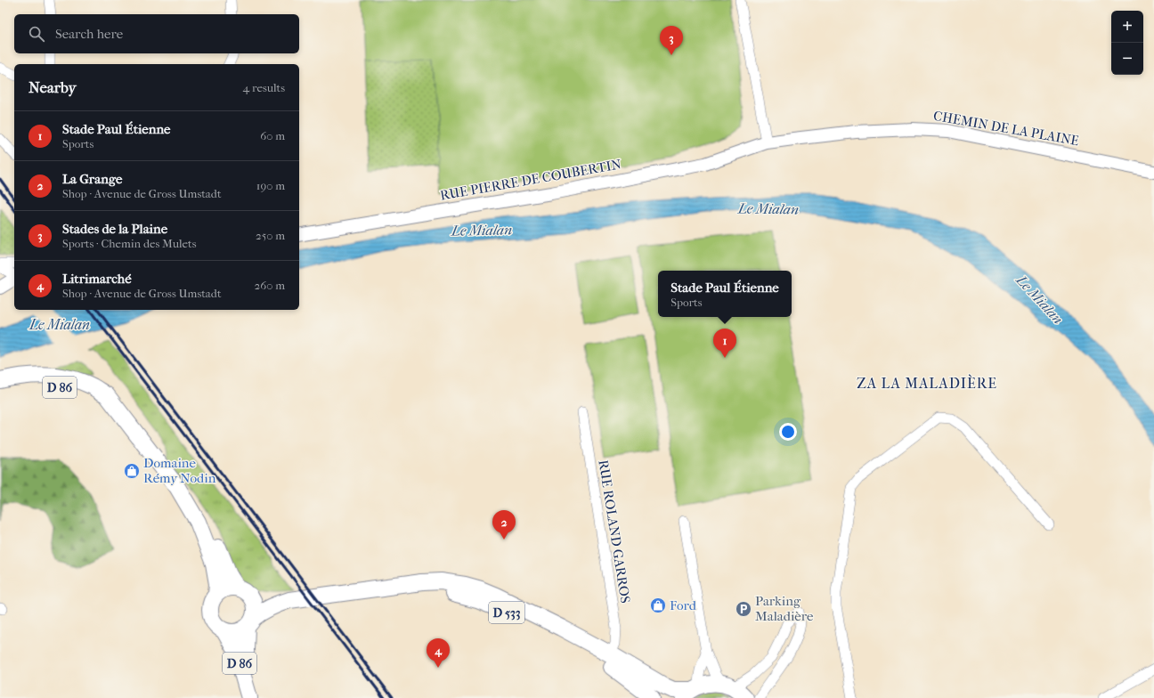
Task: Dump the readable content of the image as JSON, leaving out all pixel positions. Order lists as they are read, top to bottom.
{
  "streets": {
    "main road": ["D 86", "D 533"],
    "street": ["CHEMIN DE LA PLAINE", "RUE PIERRE DE COUBERTIN", "RUE ROLAND GARROS"]
  },
  "crossings": [
    ["CHEMIN DE LA PLAINE", "RUE PIERRE DE COUBERTIN"],
    ["D 86", "D 533"],
    ["RUE ROLAND GARROS", "D 533"]
  ],
  "districts": ["ZA LA MALADIÈRE"],
  "water": ["Le Mialan"],
  "places": {
    "shop": ["Domaine Rémy Nodin", "Ford"],
    "parking": ["Parking Maladière"]
  },
  "page": {
    "map_buttons": ["+", "−"],
    "search": "Search here",
    "pins": [
      "3",
      "1",
      "2",
      "4"
    ],
    "heading": ["Nearby", "4 results"],
    "list": [
      {
        "mark": "1",
        "name": "Stade Paul Étienne",
        "note": "Sports",
        "value": "60 m"
      },
      {
        "mark": "2",
        "name": "La Grange",
        "note": "Shop · Avenue de Gross Umstadt",
        "value": "190 m"
      },
      {
        "mark": "3",
        "name": "Stades de la Plaine",
        "note": "Sports · Chemin des Mulets",
        "value": "250 m"
      },
      {
        "mark": "4",
        "name": "Litrimarché",
        "note": "Shop · Avenue de Gross Umstadt",
        "value": "260 m"
      }
    ],
    "popup": ["Stade Paul Étienne", "Sports"]
  }
}
